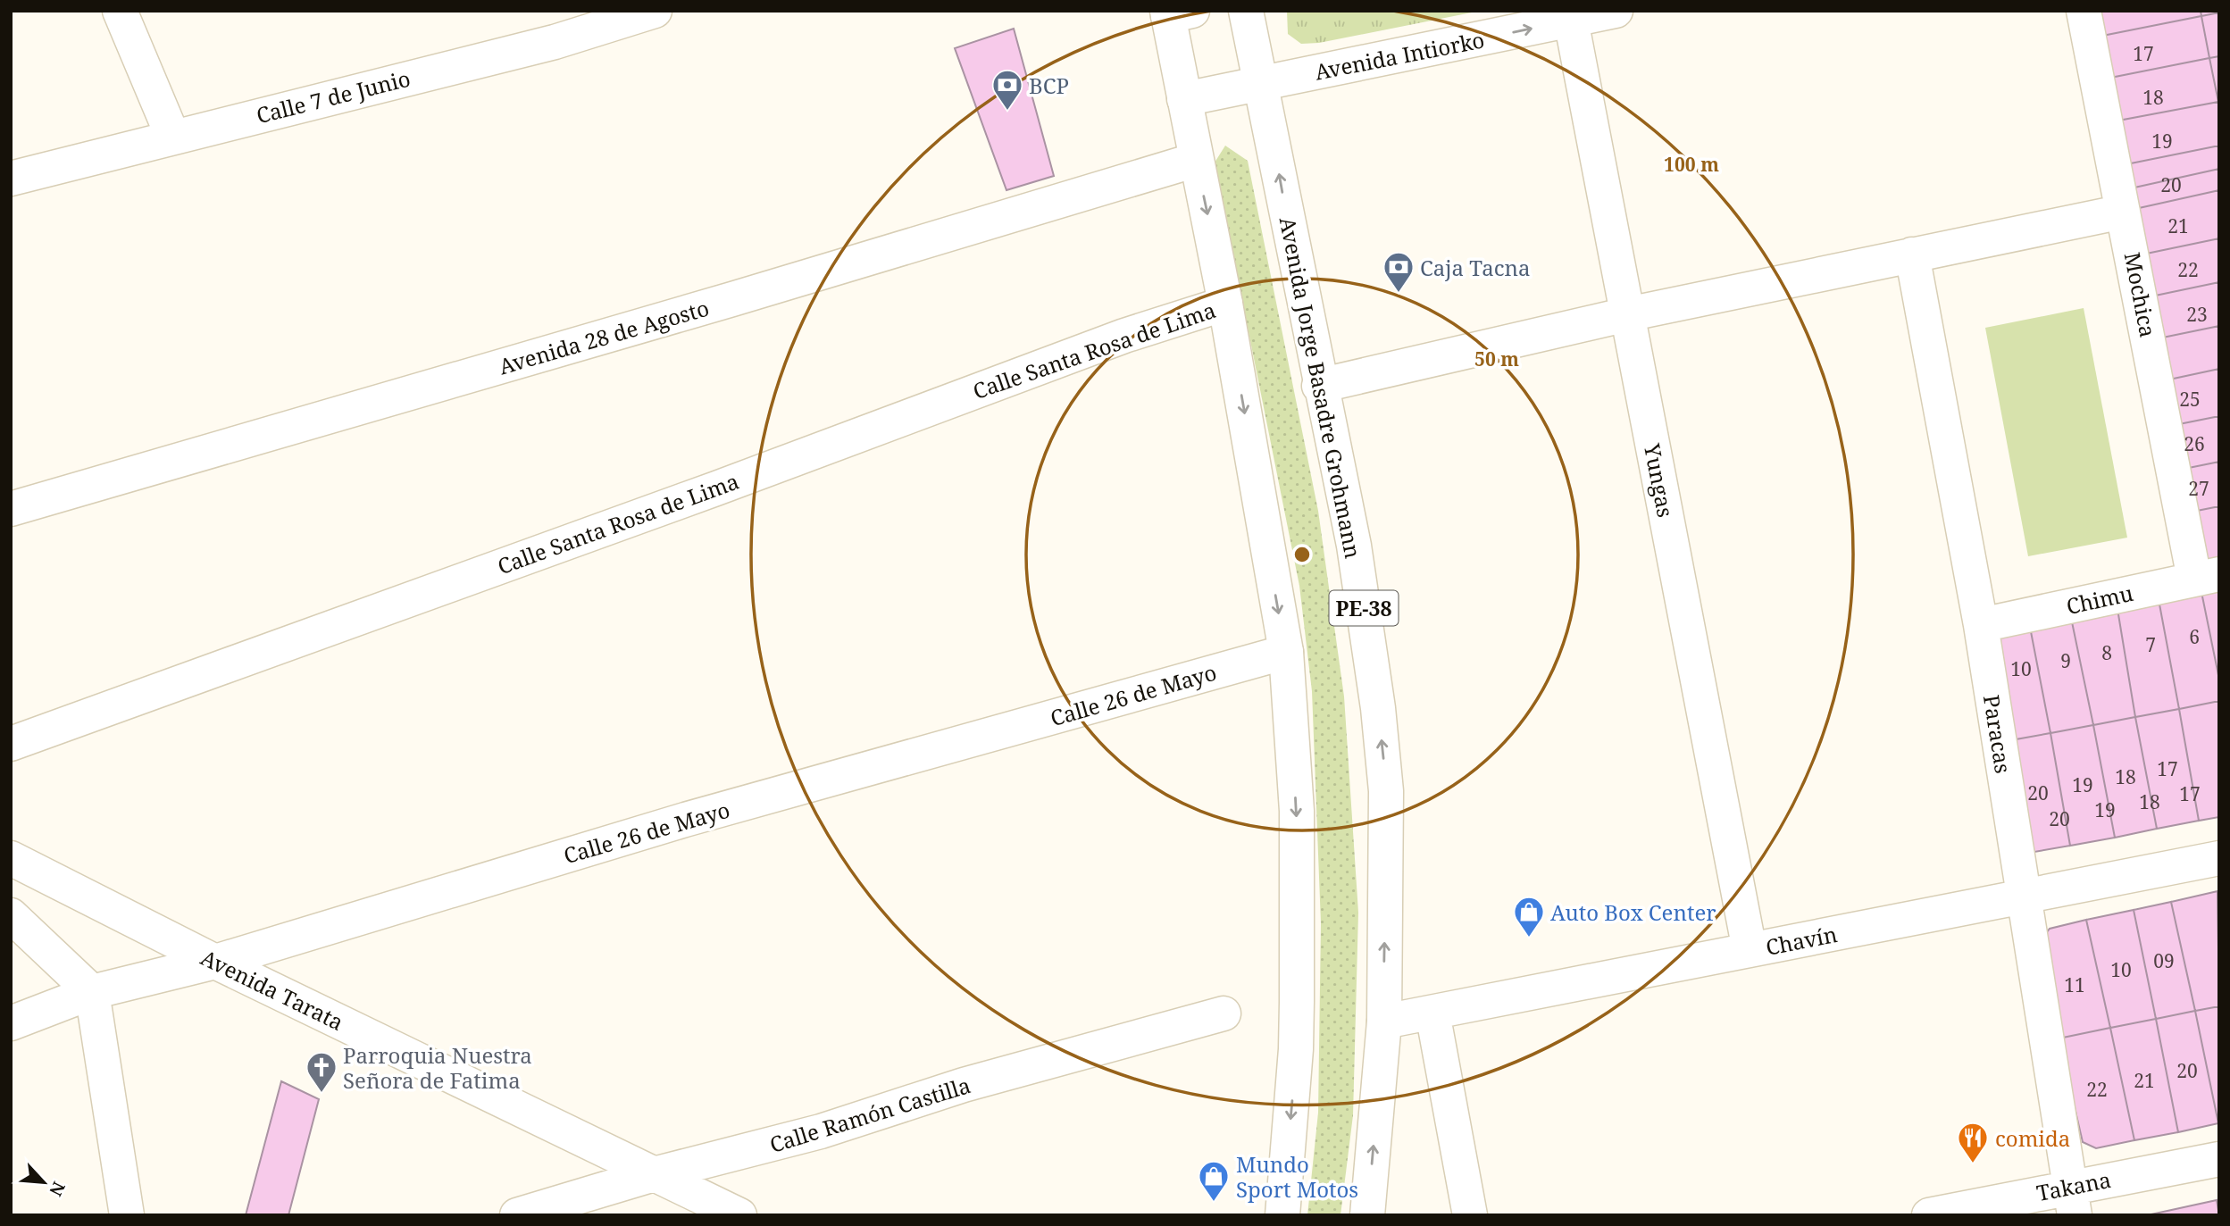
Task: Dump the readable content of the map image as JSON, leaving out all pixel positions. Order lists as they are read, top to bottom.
{
  "streets": {
    "main road": [
      "Avenida Intiorko",
      "Calle 7 de Junio",
      "Mochica",
      "Avenida 28 de Agosto",
      "Calle Santa Rosa de Lima",
      "Avenida Jorge Basadre Grohmann",
      "Yungas",
      "Chimu",
      "PE-38",
      "Calle 26 de Mayo",
      "Paracas",
      "Chavín",
      "Avenida Tarata",
      "Calle Ramón Castilla",
      "Takana"
    ]
  },
  "crossings": [
    ["Avenida Intiorko", "Avenida Jorge Basadre Grohmann"],
    ["Avenida Intiorko", "Yungas"],
    ["Mochica", "Chimu"],
    ["Avenida Jorge Basadre Grohmann", "Chavín"],
    ["Yungas", "Chavín"],
    ["Chimu", "Paracas"],
    ["Calle 26 de Mayo", "Avenida Tarata"],
    ["Paracas", "Chavín"],
    ["Paracas", "Takana"],
    ["Avenida Tarata", "Calle Ramón Castilla"]
  ],
  "places": {
    "bank": ["BCP", "Caja Tacna"],
    "shop": ["Auto Box Center", "Mundo Sport Motos"],
    "church": ["Parroquia Nuestra Señora de Fatima"],
    "restaurant": ["comida"]
  },
  "house_numbers": [
    "17",
    "18",
    "19",
    "20",
    "21",
    "22",
    "23",
    "25",
    "26",
    "27",
    "6",
    "7",
    "8",
    "9",
    "10",
    "17",
    "18",
    "19",
    "20",
    "17",
    "18",
    "19",
    "20",
    "09",
    "10",
    "11",
    "20",
    "21",
    "22"
  ],
  "north": "bottom right",
  "rings": ["100 m", "50 m"]
}
